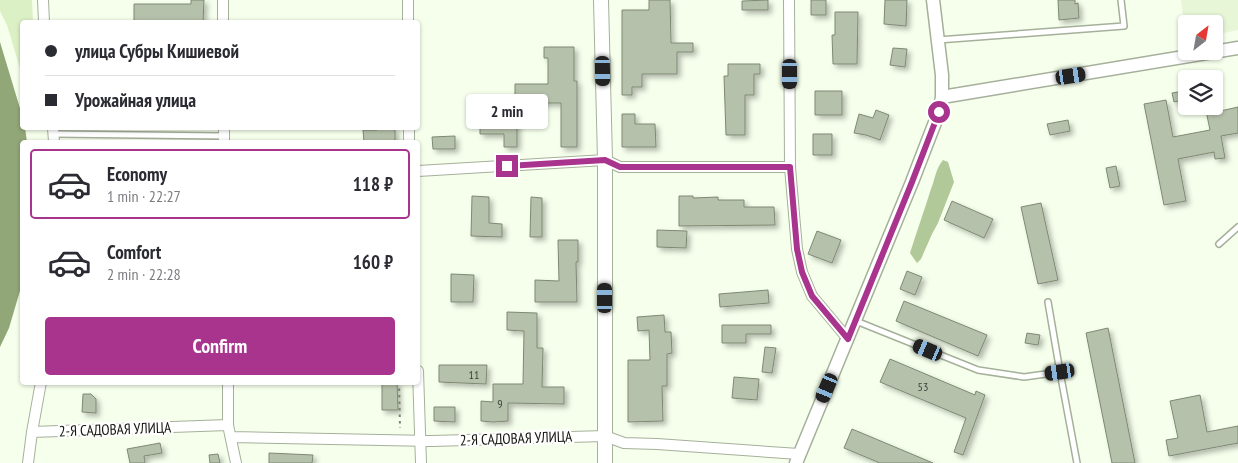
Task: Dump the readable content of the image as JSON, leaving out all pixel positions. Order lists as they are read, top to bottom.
{
  "streets": {
    "street": ["2-Я САДОВАЯ УЛИЦА"]
  },
  "house_numbers": ["11", "53", "9"],
  "north": "top right",
  "page": {
    "banner": ["улица Субры Кишиевой", "Урожайная улица"],
    "bubble": "2 min",
    "list": [
      {
        "name": "Economy",
        "note": "1 min · 22:27",
        "value": "118 ₽"
      },
      {
        "name": "Comfort",
        "note": "2 min · 22:28",
        "value": "160 ₽"
      }
    ],
    "buttons": "Confirm"
  }
}
